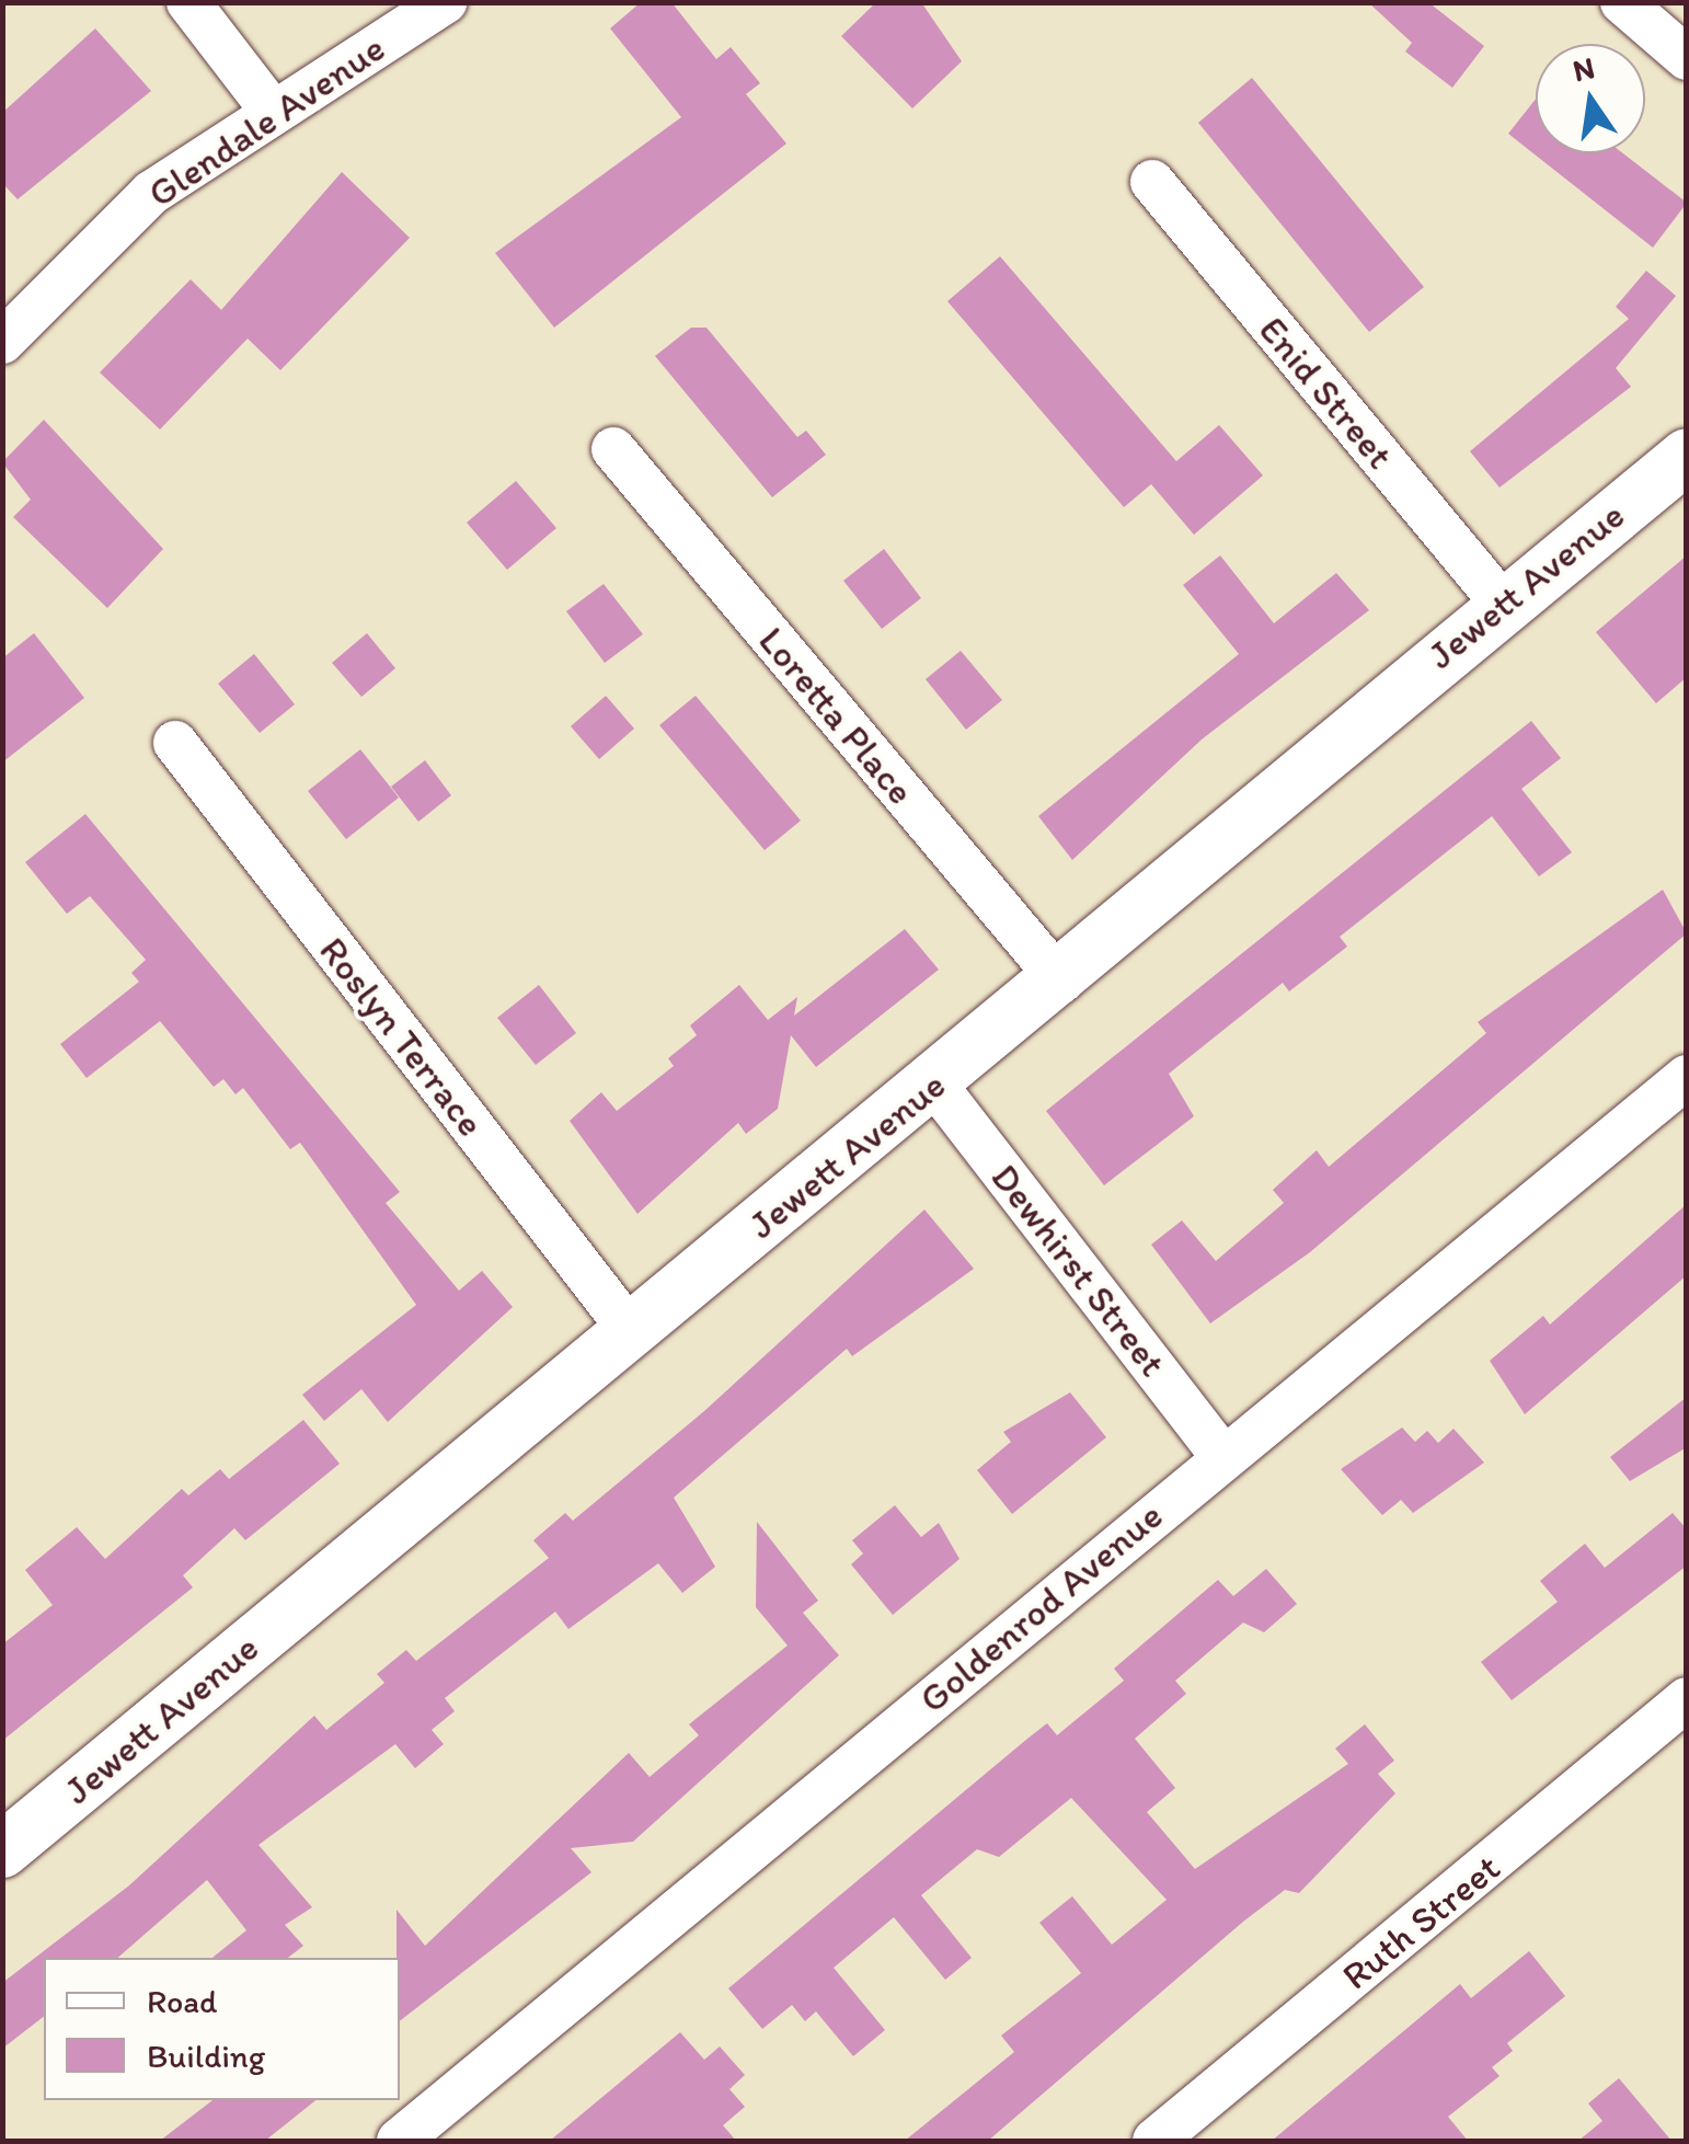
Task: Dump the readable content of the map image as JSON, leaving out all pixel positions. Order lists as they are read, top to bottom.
{
  "streets": {
    "main road": ["Jewett Avenue"],
    "street": [
      "Glendale Avenue",
      "Enid Street",
      "Loretta Place",
      "Roslyn Terrace",
      "Dewhirst Street",
      "Goldenrod Avenue",
      "Ruth Street"
    ]
  },
  "crossings": [
    ["Enid Street", "Jewett Avenue"],
    ["Jewett Avenue", "Loretta Place"],
    ["Jewett Avenue", "Roslyn Terrace"],
    ["Jewett Avenue", "Dewhirst Street"],
    ["Dewhirst Street", "Goldenrod Avenue"]
  ],
  "legend": ["Road", "Building"],
  "north": "top"
}
